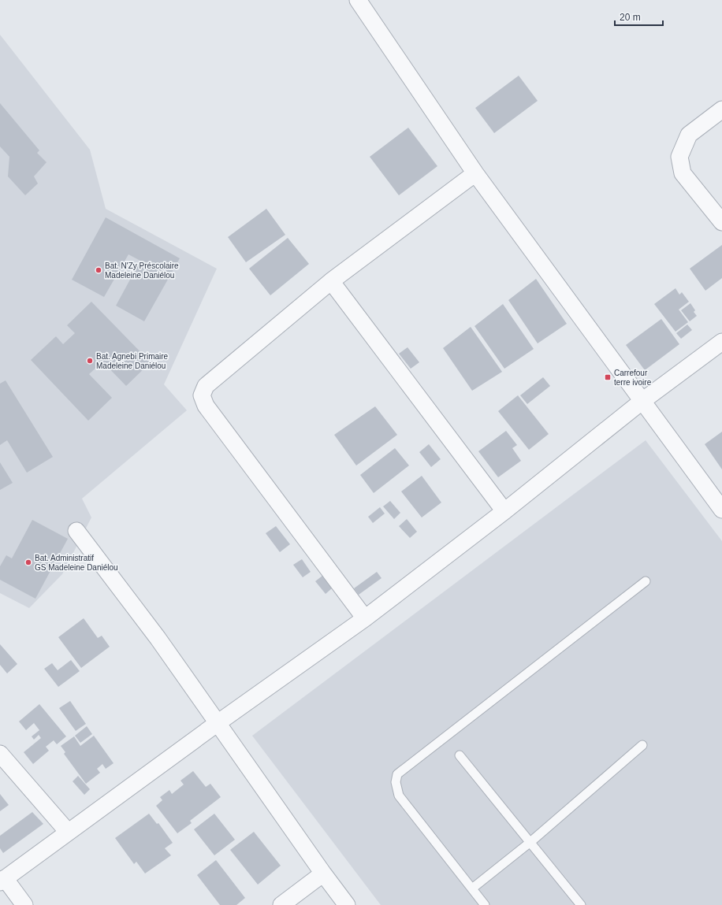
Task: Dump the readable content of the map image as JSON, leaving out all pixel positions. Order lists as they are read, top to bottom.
{
  "places": {
    "other": ["Bat. N'Zy Préscolaire Madeleine Daniélou", "Bat. Agnebi Primaire Madeleine Daniélou", "Bat. Administratif GS Madeleine Daniélou"],
    "transit": ["Carrefour terre ivoire"]
  },
  "scale_bar": "20 m"
}
